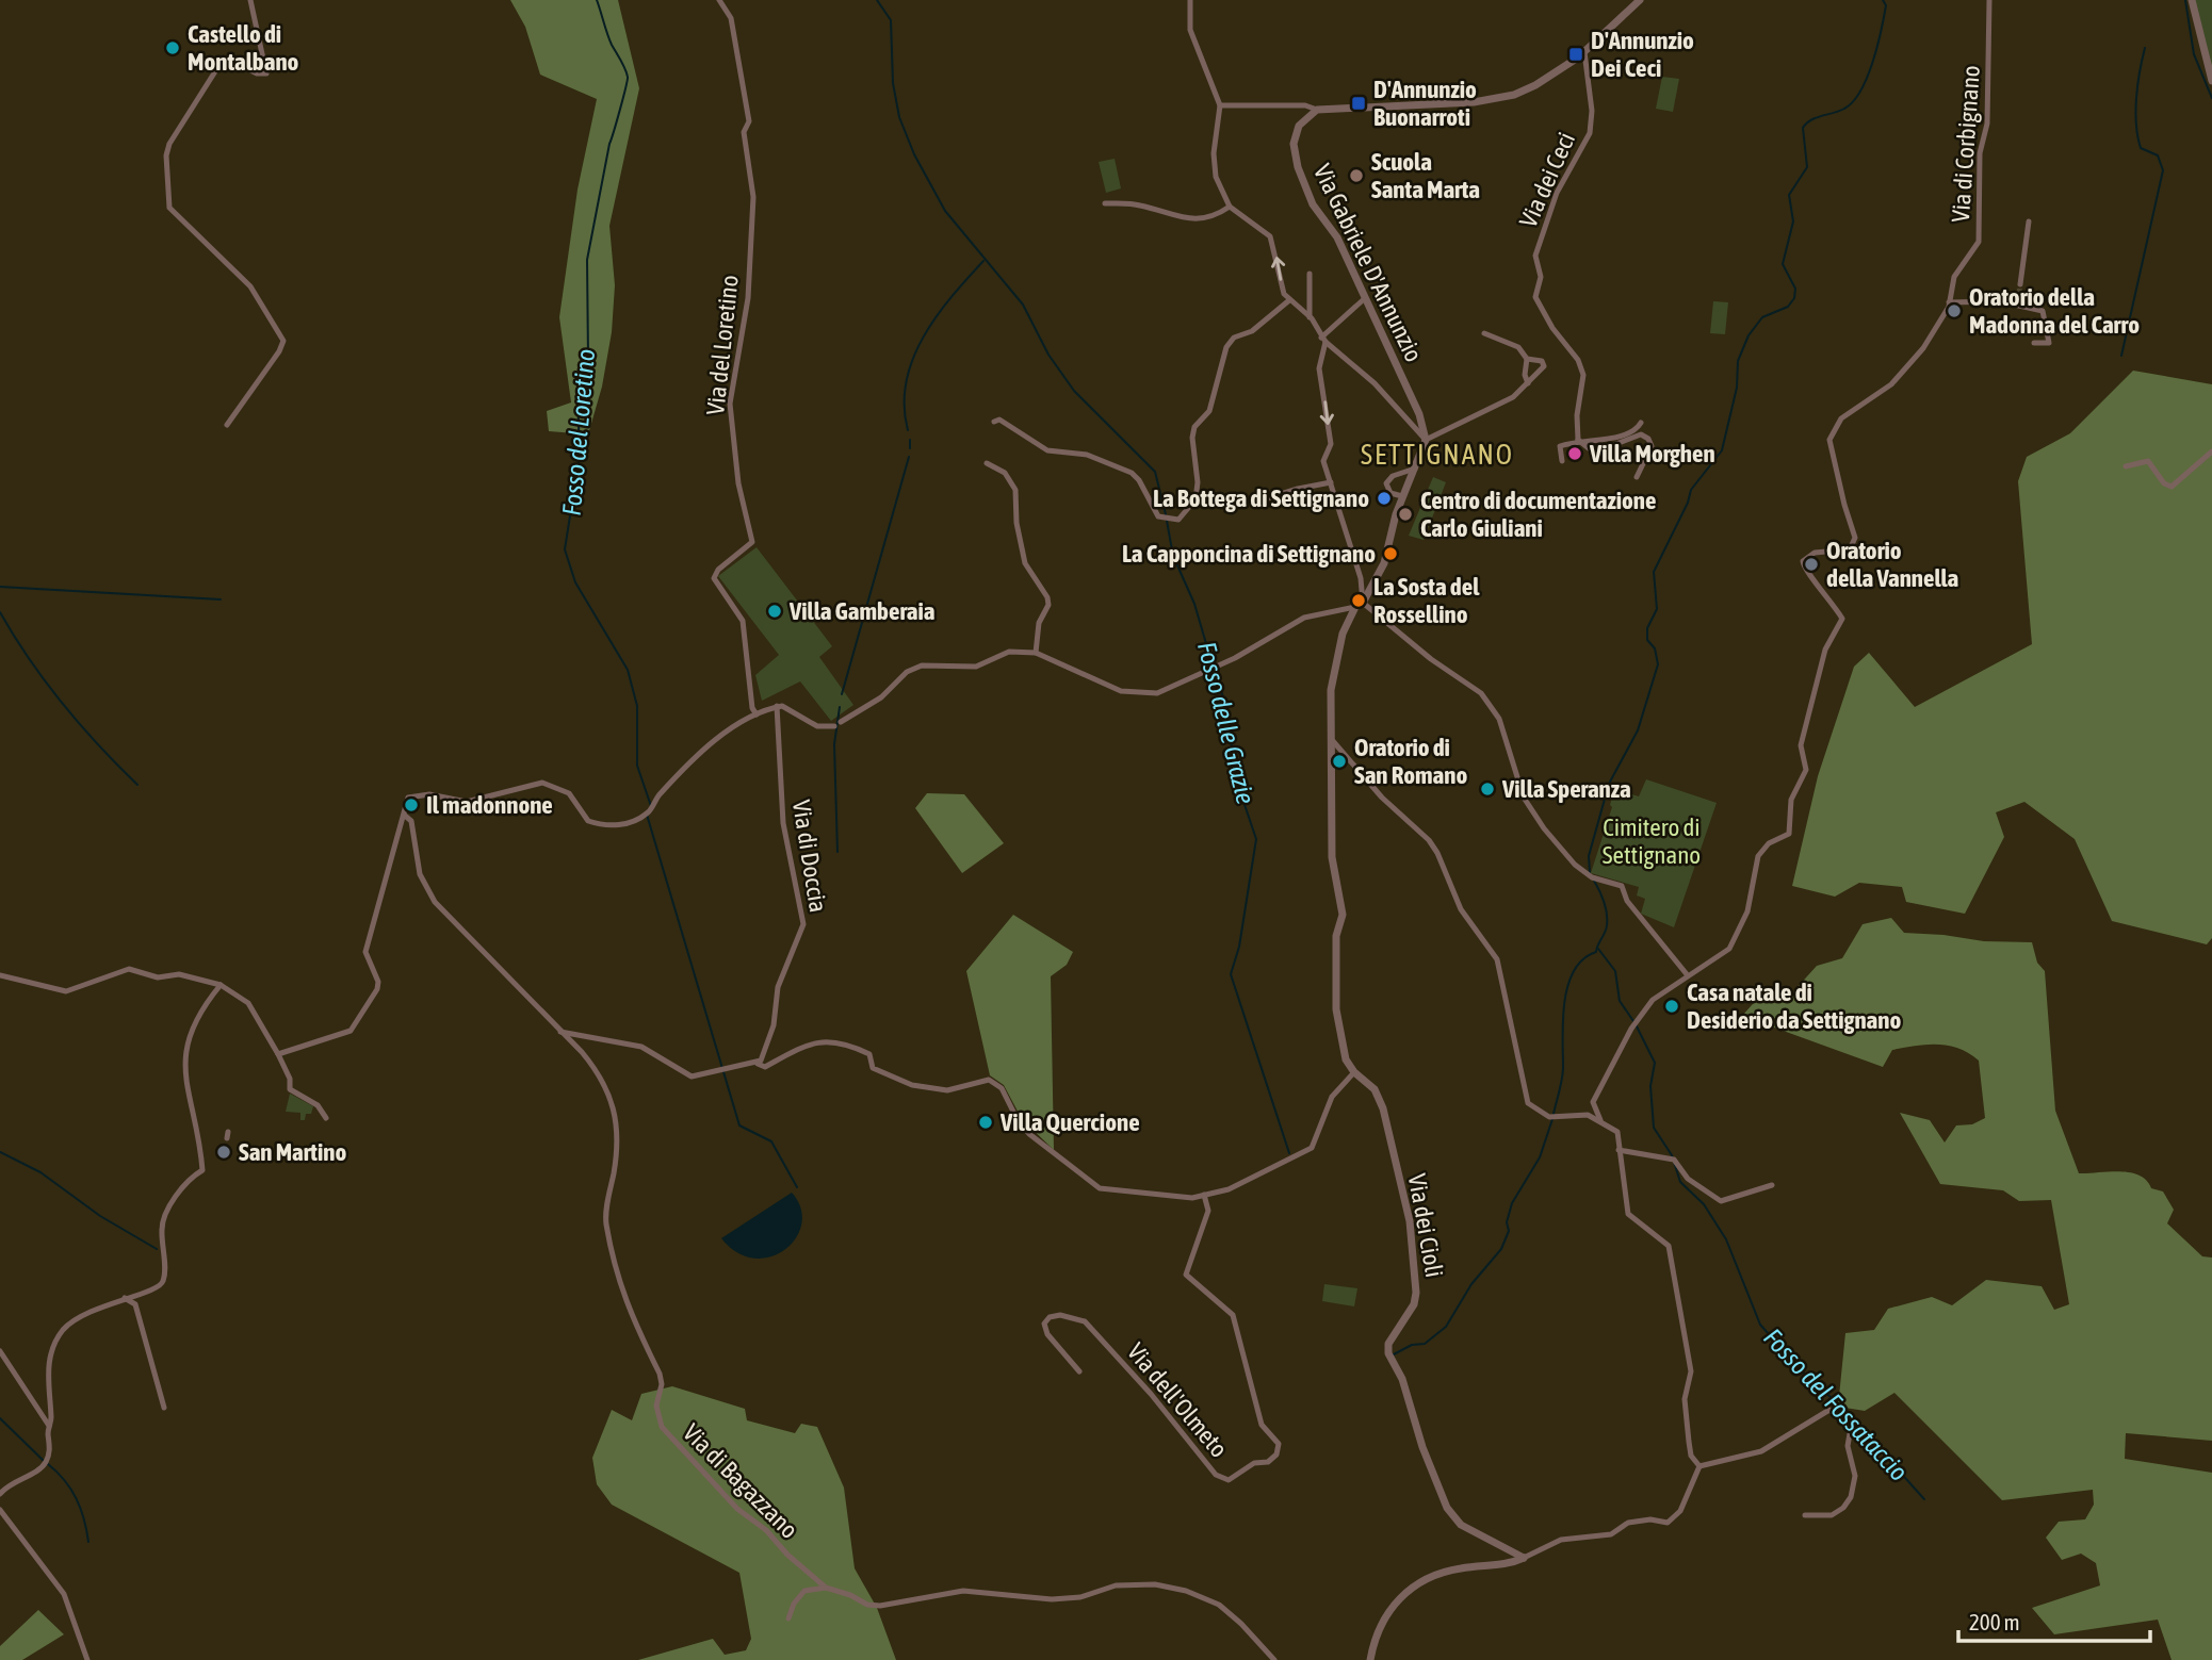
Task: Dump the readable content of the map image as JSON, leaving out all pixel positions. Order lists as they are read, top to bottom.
{
  "streets": {
    "street": [
      "Via di Corbignano",
      "Via dei Ceci",
      "Via Gabriele D'Annunzio",
      "Via del Loretino",
      "Via di Doccia",
      "Via dei Cioli",
      "Via dell'Olmeto",
      "Via di Bagazzano"
    ]
  },
  "districts": ["SETTIGNANO"],
  "water": ["Fosso del Loretino", "Fosso delle Grazie", "Fosso del Fossataccio"],
  "parks": ["Cimitero di Settignano"],
  "places": {
    "other": [
      "Castello di Montalbano",
      "Scuola Santa Marta",
      "Oratorio della Madonna del Carro",
      "Villa Morghen",
      "La Bottega di Settignano",
      "Centro di documentazione Carlo Giuliani",
      "La Capponcina di Settignano",
      "Oratorio della Vannella",
      "La Sosta del Rossellino",
      "Villa Gamberaia",
      "Oratorio di San Romano",
      "Villa Speranza",
      "Il madonnone",
      "Casa natale di Desiderio da Settignano",
      "Villa Quercione",
      "San Martino"
    ],
    "transit": ["D'Annunzio Dei Ceci", "D'Annunzio Buonarroti"]
  },
  "scale_bar": "200 m"
}
